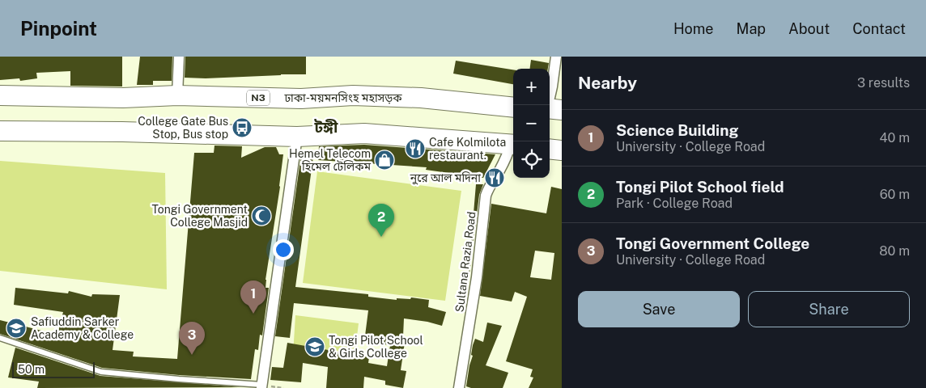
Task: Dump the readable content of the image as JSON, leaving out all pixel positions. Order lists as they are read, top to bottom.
{
  "streets": {
    "highway": ["N3", "ঢাকা-ময়মনসিংহ মহাসড়ক"],
    "street": ["Sultana Razia Road"]
  },
  "districts": ["টঙ্গী"],
  "places": {
    "bus stop": ["College Gate Bus Stop, Bus stop"],
    "restaurant": ["Cafe Kolmilota restaurant.", "নুরে আল মদিনা"],
    "shop": ["Hemel Telecom হিমেল টেলিকম"],
    "mosque": ["Tongi Government College Masjid"],
    "school or university": ["Safiuddin Sarker Academy & College", "Tongi Pilot School & Girls College"]
  },
  "scale_bar": "50 m",
  "page": {
    "header": "Pinpoint",
    "nav": [
      "Home",
      "Map",
      "About",
      "Contact"
    ],
    "heading": ["Nearby", "3 results"],
    "map_buttons": ["+", "−"],
    "list": [
      {
        "mark": "1",
        "name": "Science Building",
        "note": "University · College Road",
        "value": "40 m"
      },
      {
        "mark": "2",
        "name": "Tongi Pilot School field",
        "note": "Park · College Road",
        "value": "60 m"
      },
      {
        "mark": "3",
        "name": "Tongi Government College",
        "note": "University · College Road",
        "value": "80 m"
      }
    ],
    "pins": ["2", "1", "3"],
    "buttons": ["Save", "Share"],
    "scale": "50 m"
  }
}
